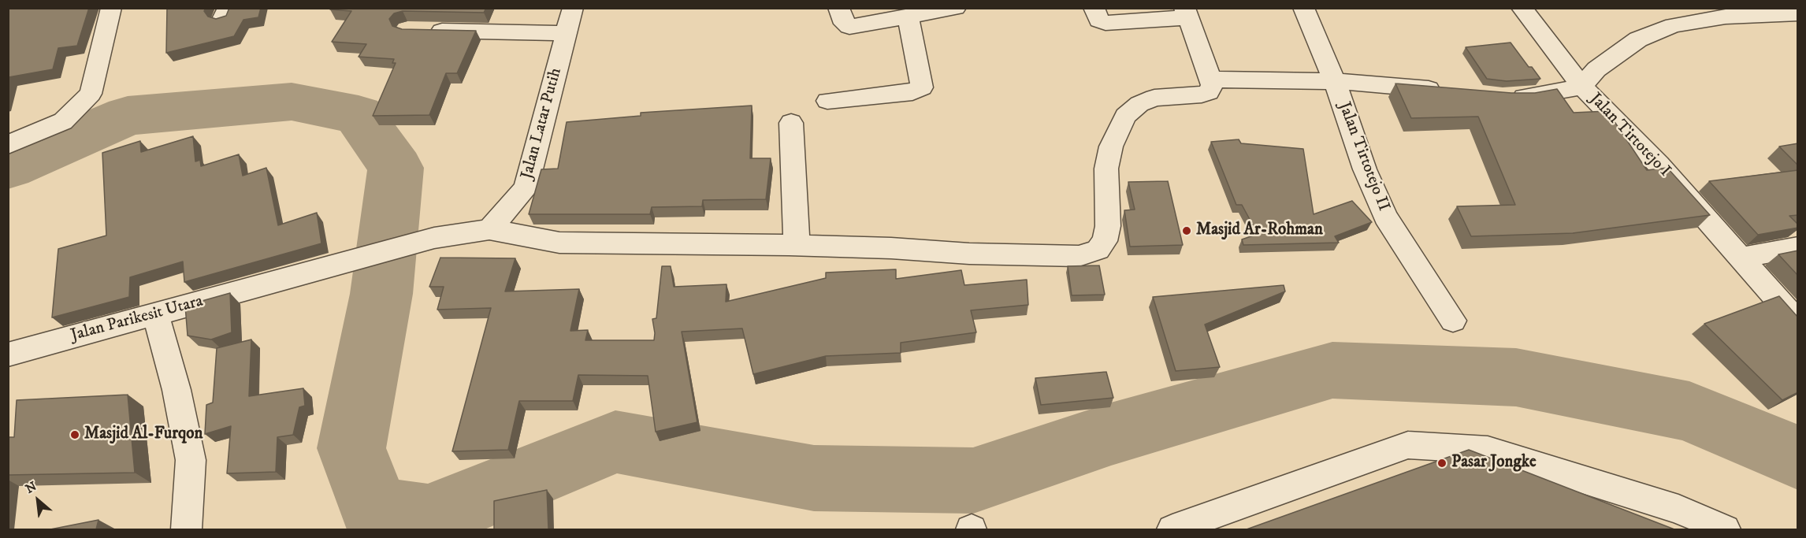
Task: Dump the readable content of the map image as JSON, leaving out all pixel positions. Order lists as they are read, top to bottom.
{
  "streets": {
    "street": [
      "Jalan Latar Putih",
      "Jalan Tirtotejo I",
      "Jalan Tirtotejo II",
      "Jalan Parikesit Utara"
    ]
  },
  "crossings": [
    ["Jalan Latar Putih", "Jalan Parikesit Utara"]
  ],
  "places": ["Masjid Ar-Rohman", "Masjid Al-Furqon", "Pasar Jongke"],
  "north": "top left"
}
